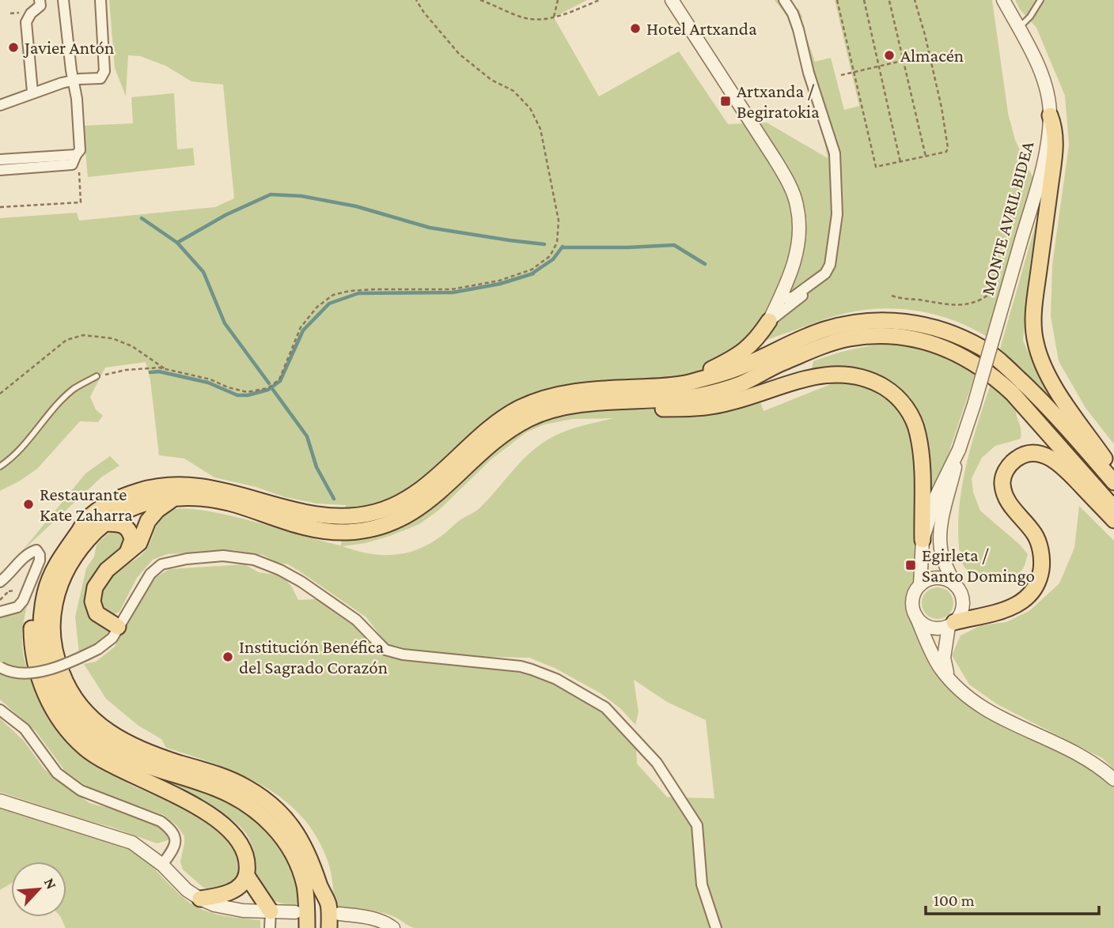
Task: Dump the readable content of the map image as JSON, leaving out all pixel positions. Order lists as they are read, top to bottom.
{
  "streets": {
    "street": ["MONTE AVRIL BIDEA"]
  },
  "places": {
    "other": [
      "Hotel Artxanda",
      "Javier Antón",
      "Almacén",
      "Restaurante Kate Zaharra",
      "Institución Benéfica del Sagrado Corazón"
    ],
    "transit": ["Artxanda / Begiratokia", "Egirleta / Santo Domingo"]
  },
  "scale_bar": "100 m",
  "north": "top right"
}
